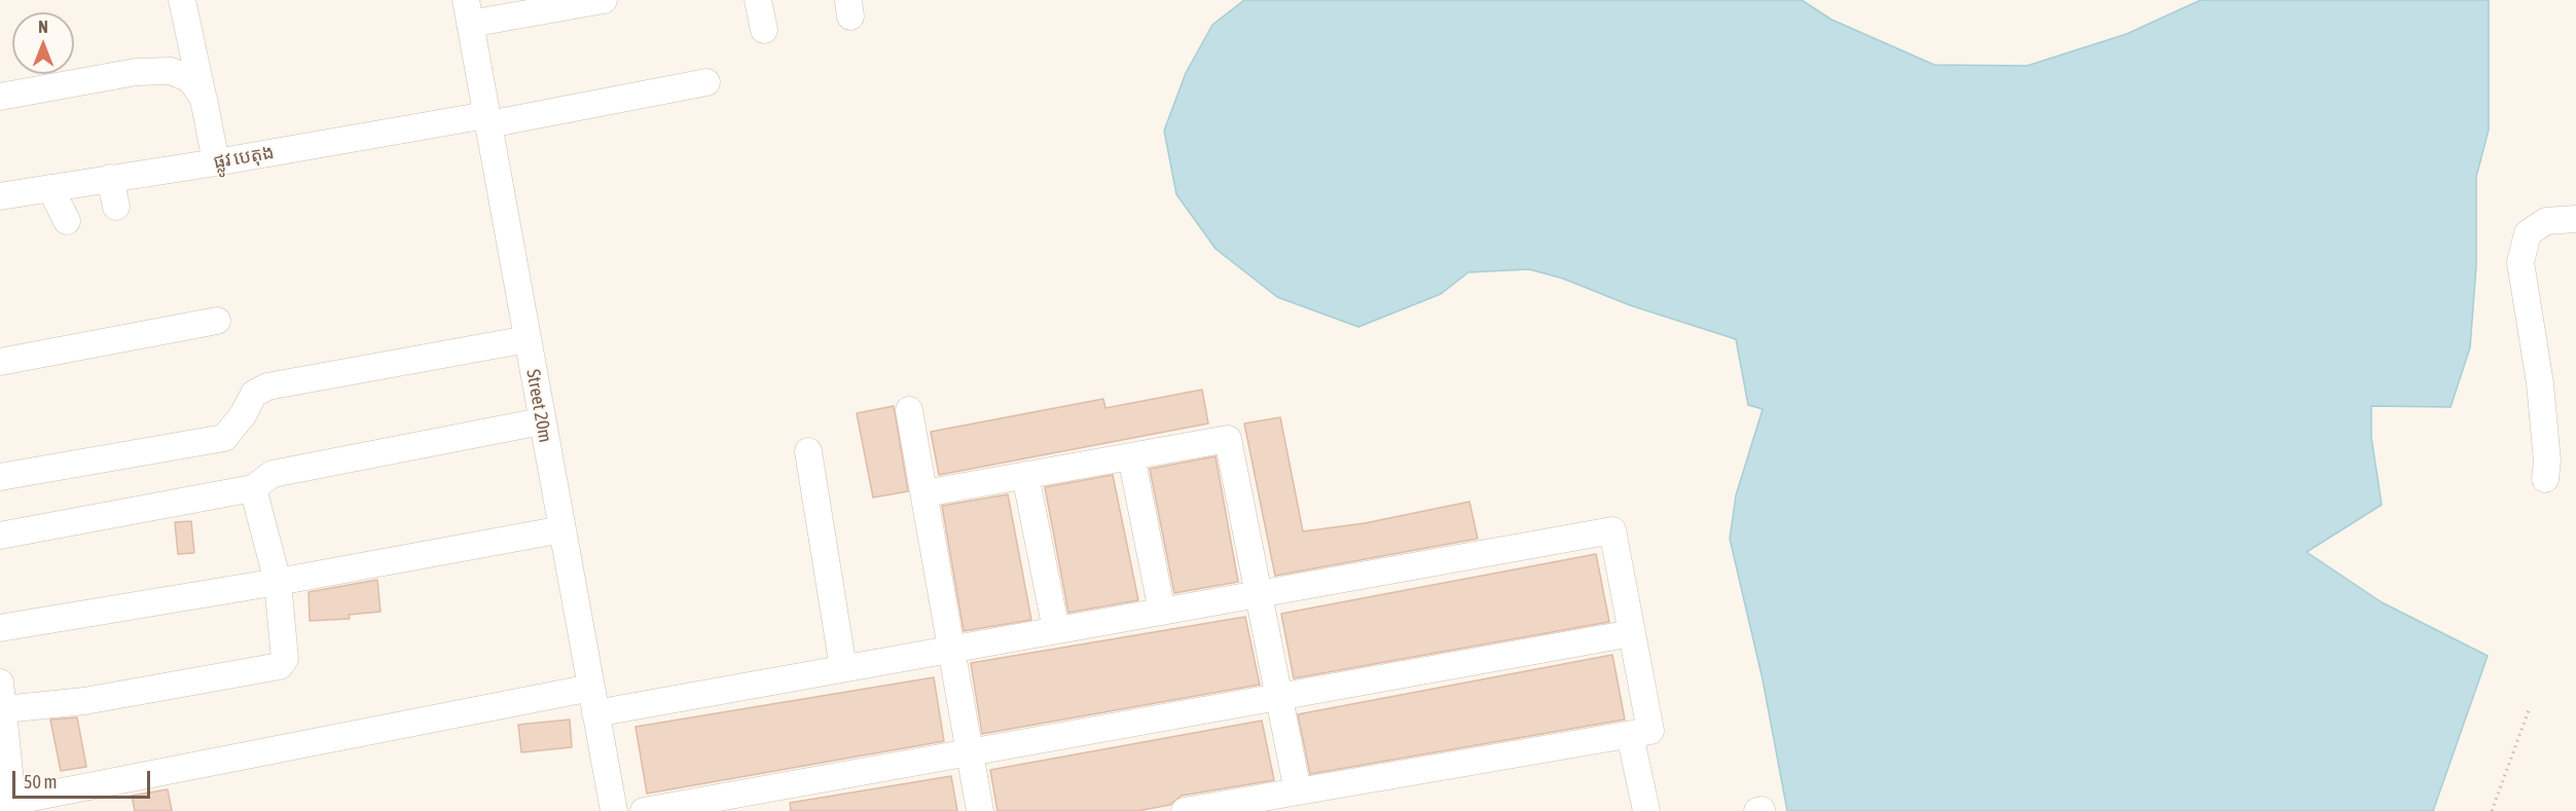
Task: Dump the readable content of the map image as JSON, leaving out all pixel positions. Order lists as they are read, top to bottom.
{
  "streets": {
    "street": ["ផ្លូវ បេតុង", "Street 20m"]
  },
  "crossings": [
    ["ផ្លូវ បេតុង", "Street 20m"]
  ],
  "scale_bar": "50 m",
  "north": "top"
}
